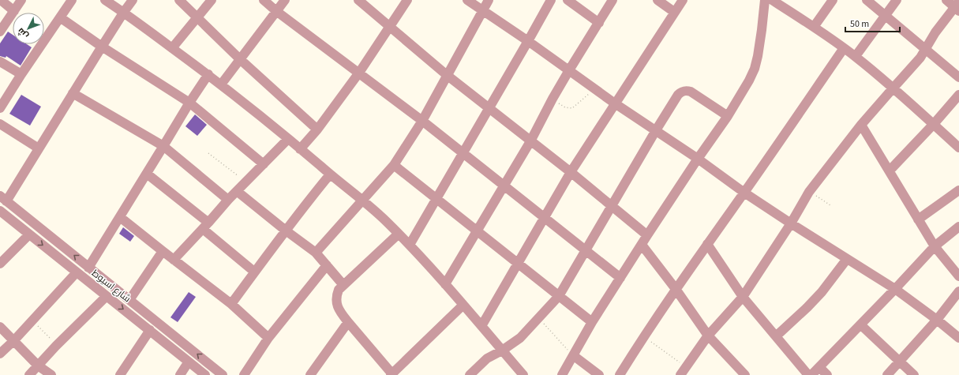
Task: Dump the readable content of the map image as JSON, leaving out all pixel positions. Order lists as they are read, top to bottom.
{
  "streets": {
    "street": ["شارع اسيوط"]
  },
  "scale_bar": "50 m",
  "north": "bottom left"
}
